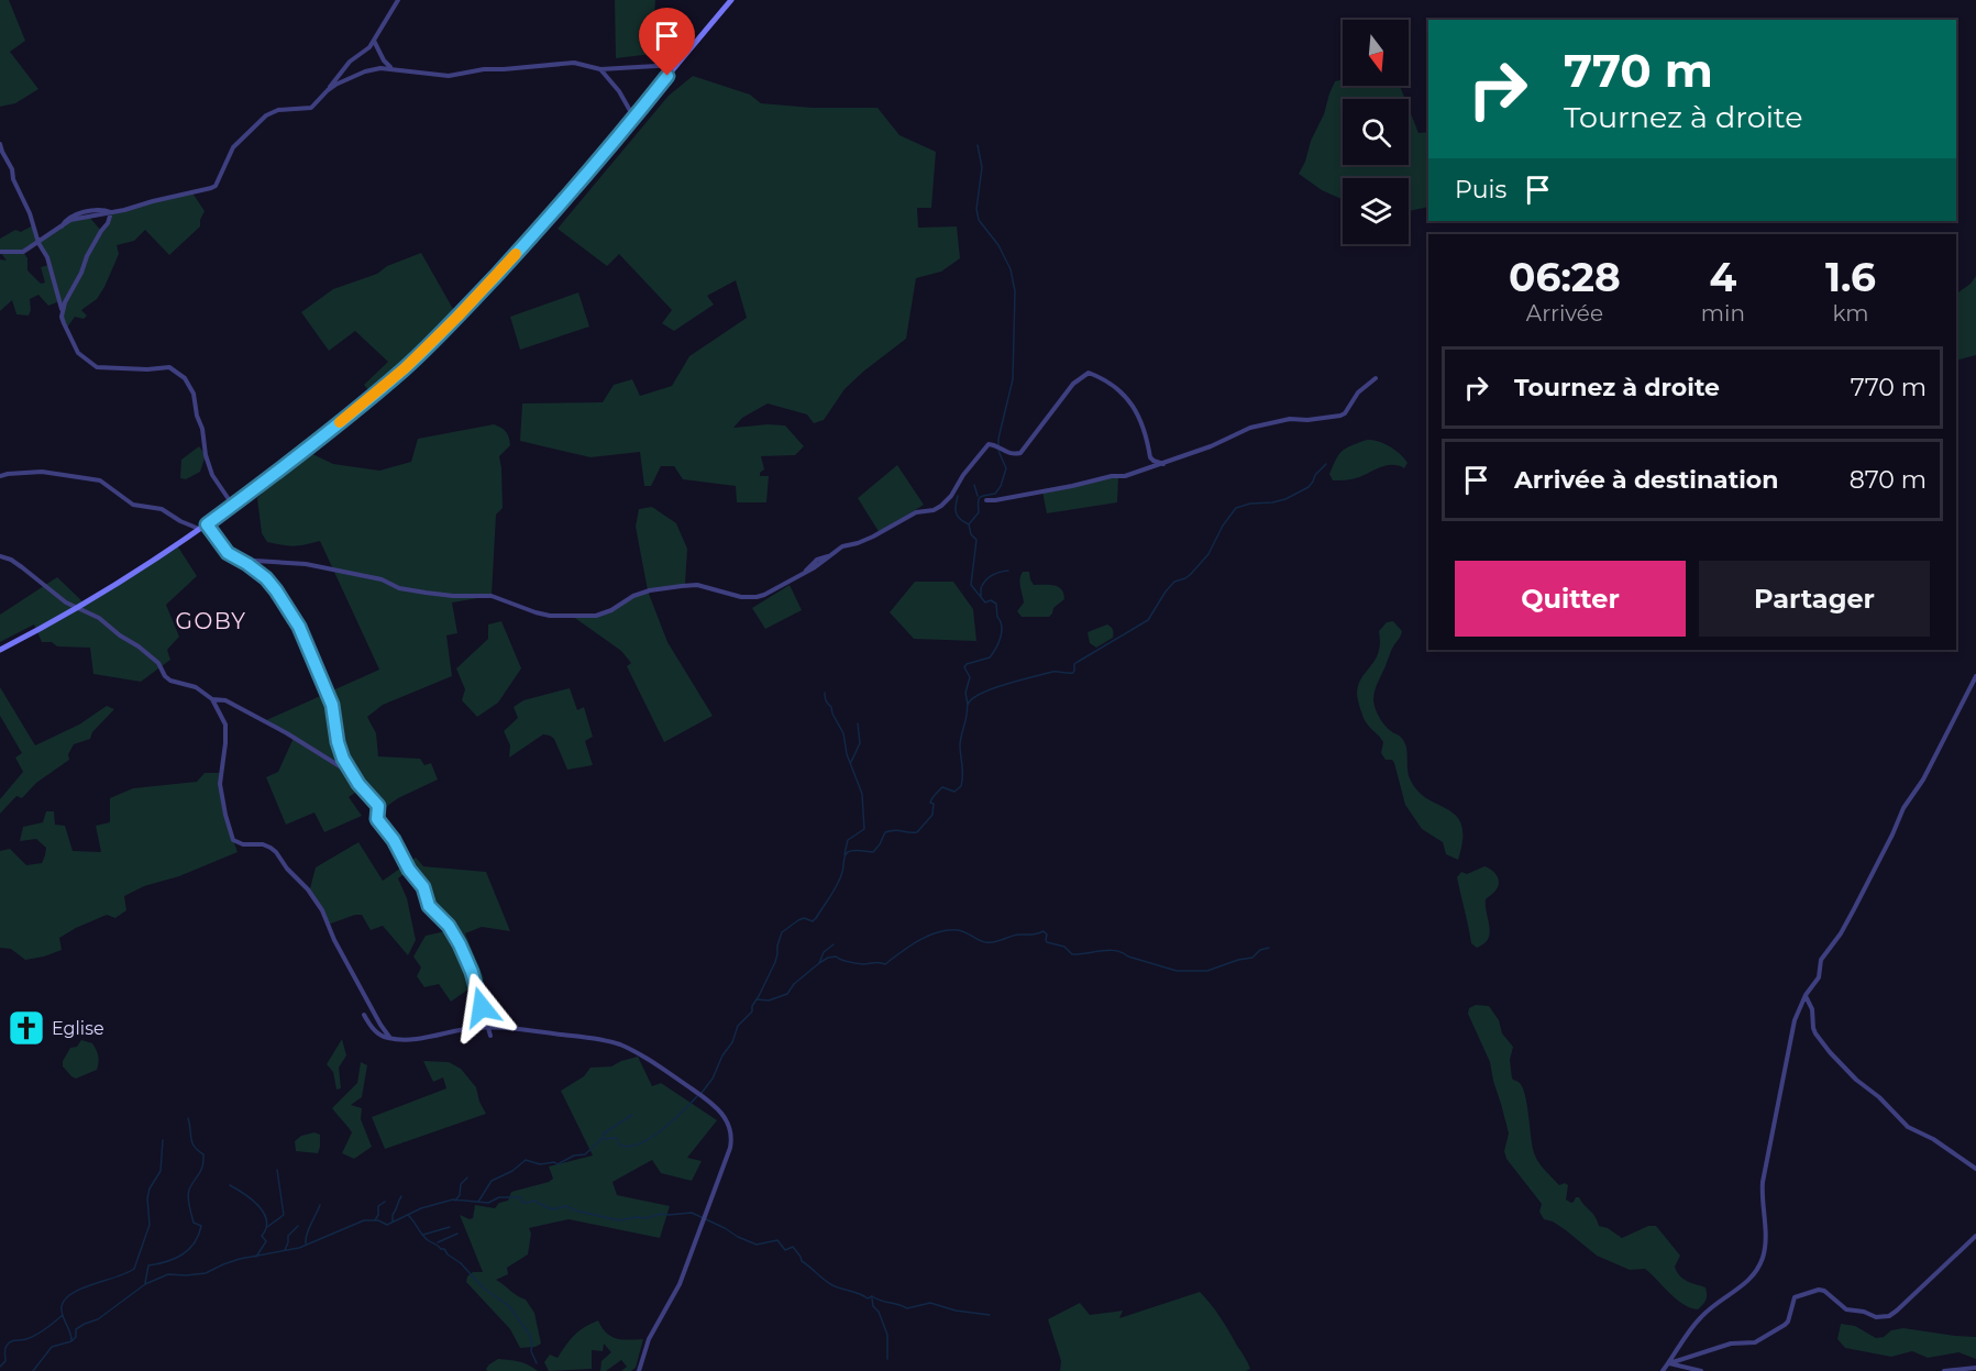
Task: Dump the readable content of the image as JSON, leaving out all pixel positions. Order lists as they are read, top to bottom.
{
  "districts": ["GOBY"],
  "places": {
    "church": ["Eglise"]
  },
  "north": "bottom",
  "page": {
    "turn": ["770 m", "Tournez à droite"],
    "then": "Puis",
    "eta": [
      "06:28",
      "Arrivée",
      "4",
      "min",
      "1.6",
      "km"
    ],
    "list": [
      {
        "name": "Tournez à droite",
        "value": "770 m"
      },
      {
        "name": "Arrivée à destination",
        "value": "870 m"
      }
    ],
    "buttons": ["Quitter", "Partager"]
  }
}
